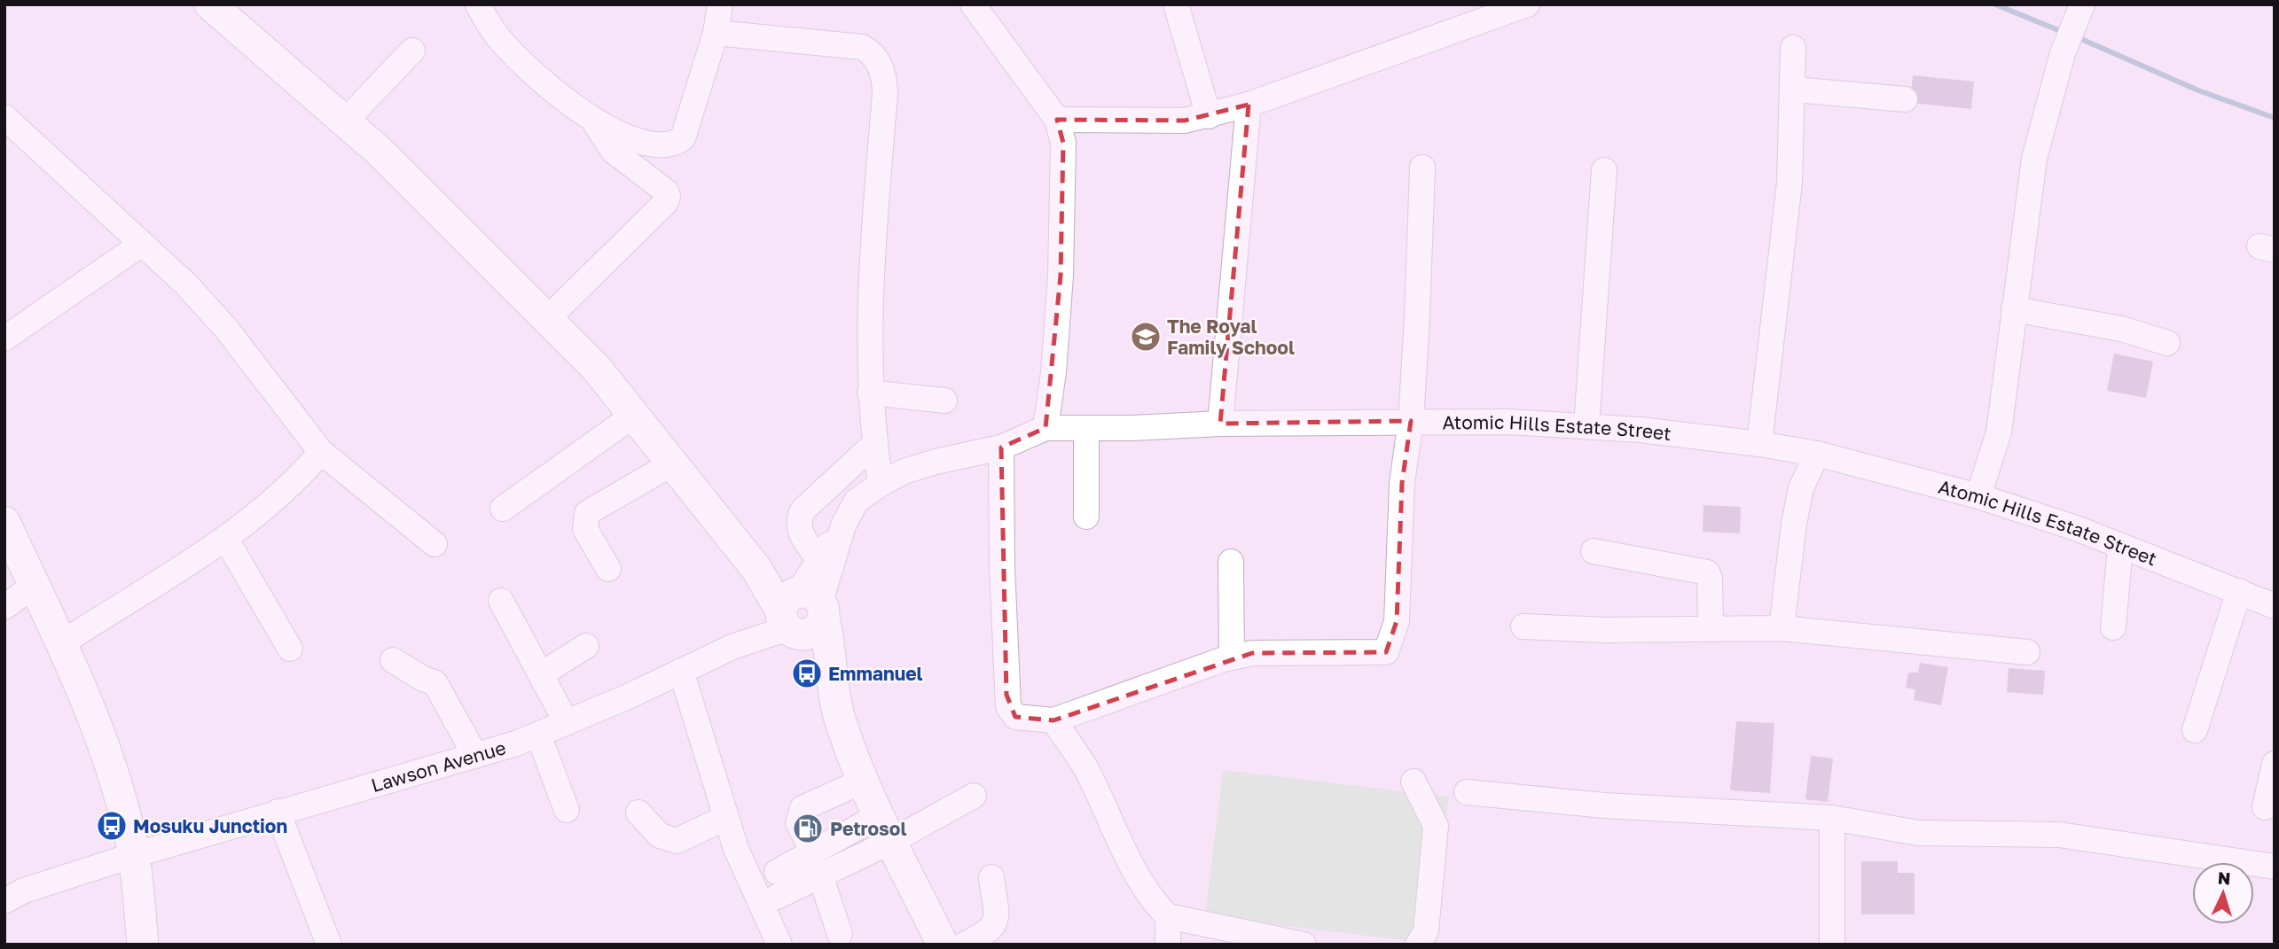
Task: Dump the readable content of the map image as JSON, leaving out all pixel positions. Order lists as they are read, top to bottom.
{
  "streets": {
    "main road": ["Atomic Hills Estate Street"],
    "street": ["Lawson Avenue"]
  },
  "crossings": [
    ["Atomic Hills Estate Street", "Lawson Avenue"]
  ],
  "places": {
    "school or university": ["The Royal Family School"],
    "bus stop": ["Emmanuel", "Mosuku Junction"],
    "fuel station": ["Petrosol"]
  },
  "north": "top"
}
